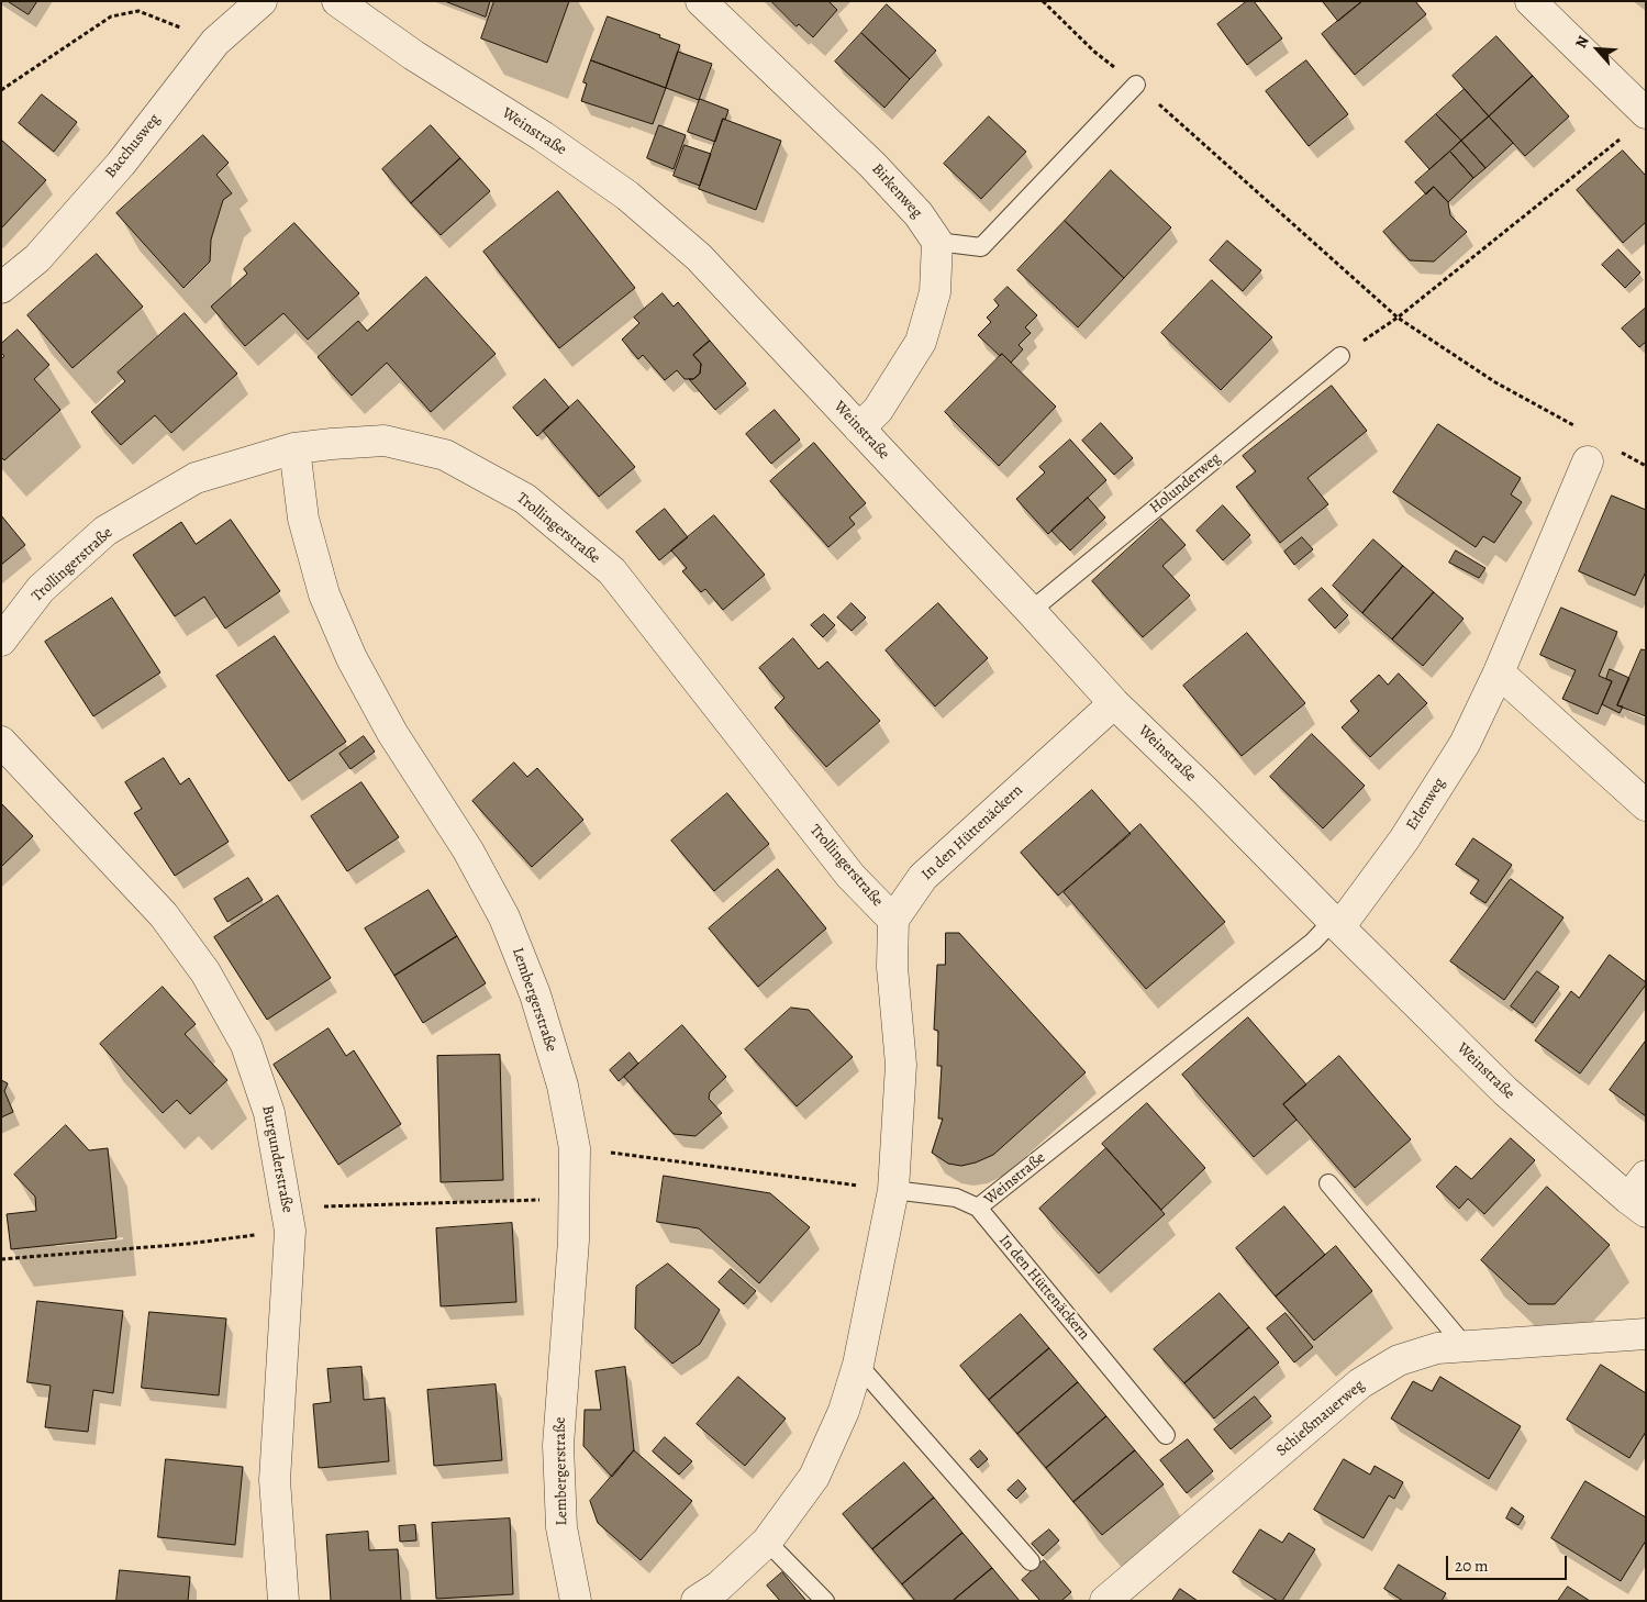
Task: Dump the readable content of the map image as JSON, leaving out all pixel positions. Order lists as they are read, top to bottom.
{
  "streets": {
    "street": [
      "Weinstraße",
      "Bacchusweg",
      "Birkenweg",
      "Trollingerstraße",
      "Erlenweg",
      "In den Hüttenäckern",
      "Lembergerstraße",
      "Burgunderstraße",
      "Schießmauerweg"
    ],
    "lane": ["Holunderweg"]
  },
  "crossings": [
    ["Weinstraße", "Holunderweg"],
    ["Weinstraße", "Erlenweg"],
    ["Weinstraße", "In den Hüttenäckern"],
    ["Trollingerstraße", "In den Hüttenäckern"],
    ["Trollingerstraße", "Lembergerstraße"]
  ],
  "scale_bar": "20 m",
  "north": "top left"
}
